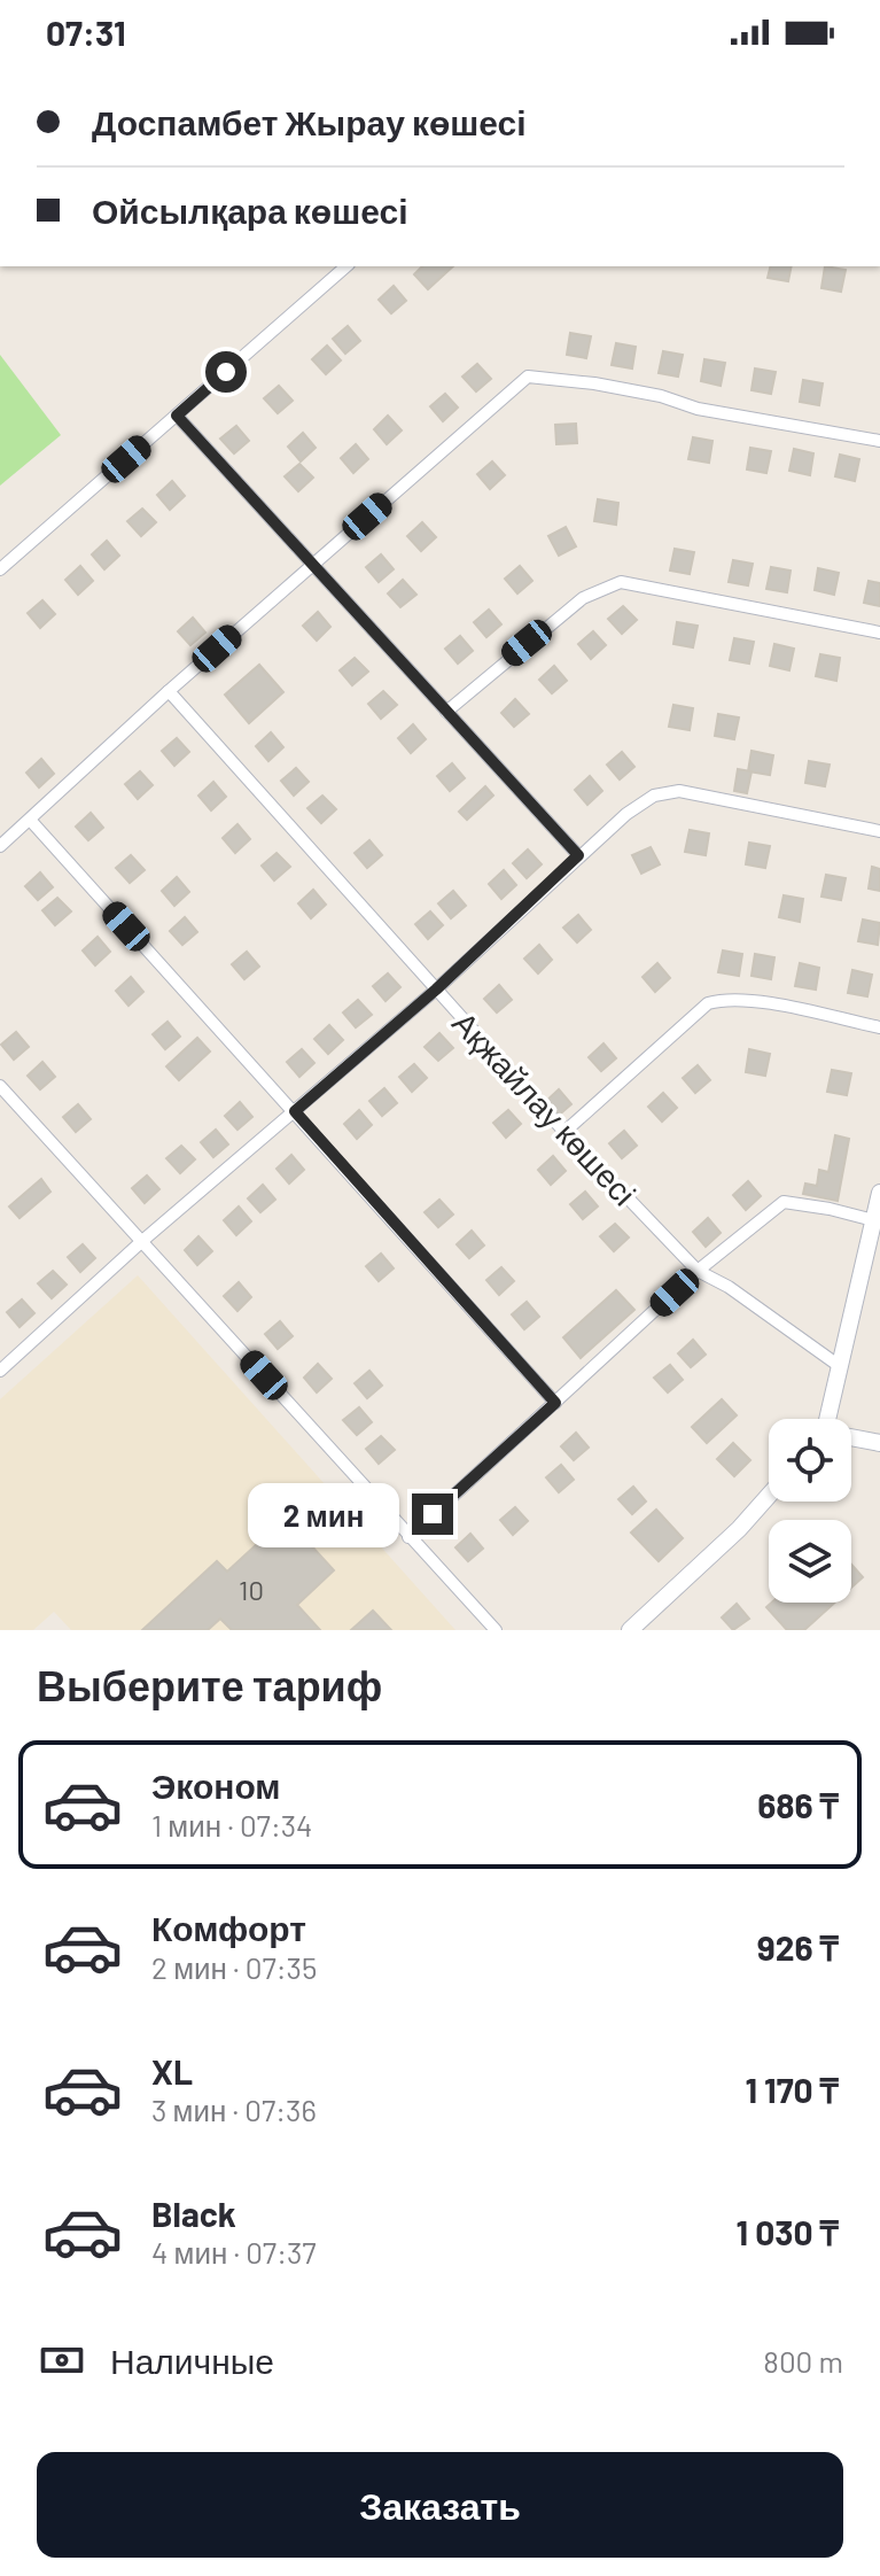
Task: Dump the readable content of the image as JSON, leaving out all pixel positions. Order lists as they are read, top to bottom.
{
  "streets": {
    "street": ["Ақжайлау көшесі"]
  },
  "house_numbers": ["10"],
  "page": {
    "status": "07:31",
    "banner": ["Доспамбет Жырау көшесі", "Ойсылқара көшесі"],
    "bubble": "2 мин",
    "heading": "Выберите тариф",
    "list": [
      {
        "name": "Эконом",
        "note": "1 мин · 07:34",
        "value": "686 ₸"
      },
      {
        "name": "Комфорт",
        "note": "2 мин · 07:35",
        "value": "926 ₸"
      },
      {
        "name": "XL",
        "note": "3 мин · 07:36",
        "value": "1 170 ₸"
      },
      {
        "name": "Black",
        "note": "4 мин · 07:37",
        "value": "1 030 ₸"
      }
    ],
    "pay": ["Наличные", "800 m"],
    "buttons": "Заказать"
  }
}
